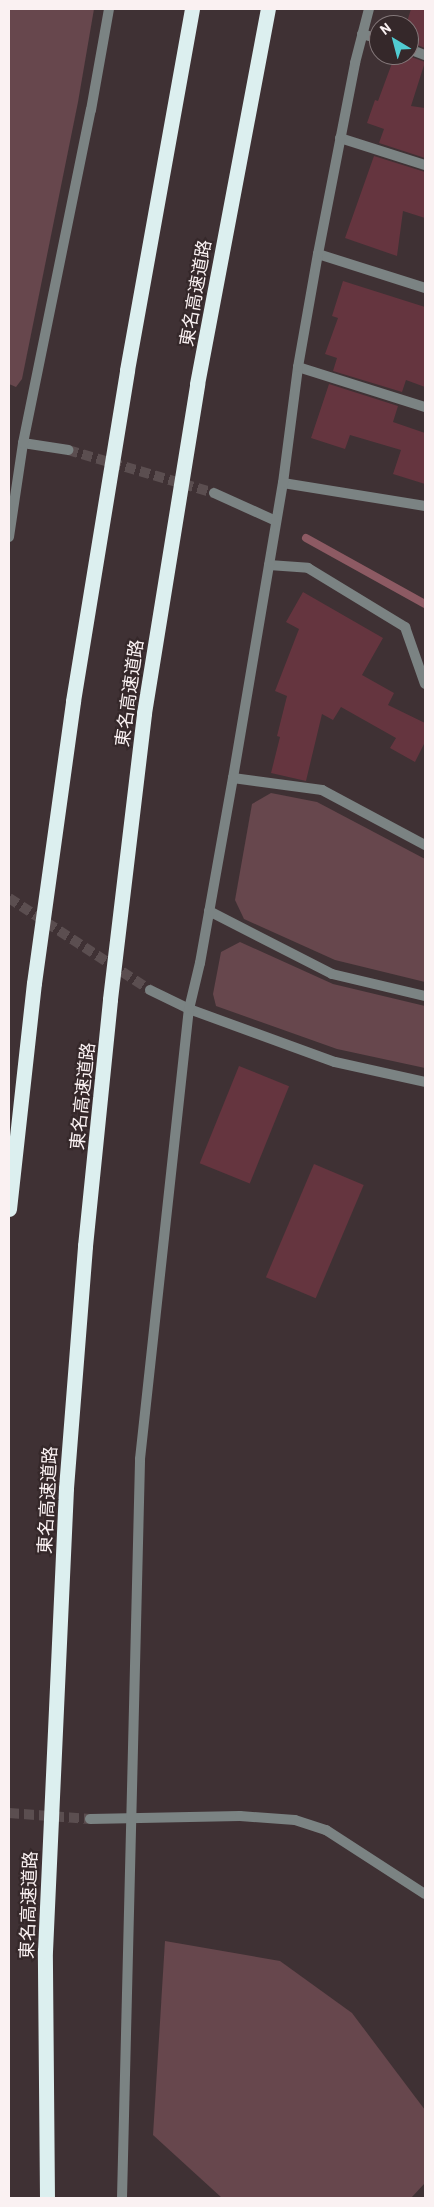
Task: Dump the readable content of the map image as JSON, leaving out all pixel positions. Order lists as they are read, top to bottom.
{
  "streets": {
    "highway": ["東名高速道路"]
  },
  "north": "top left"
}
